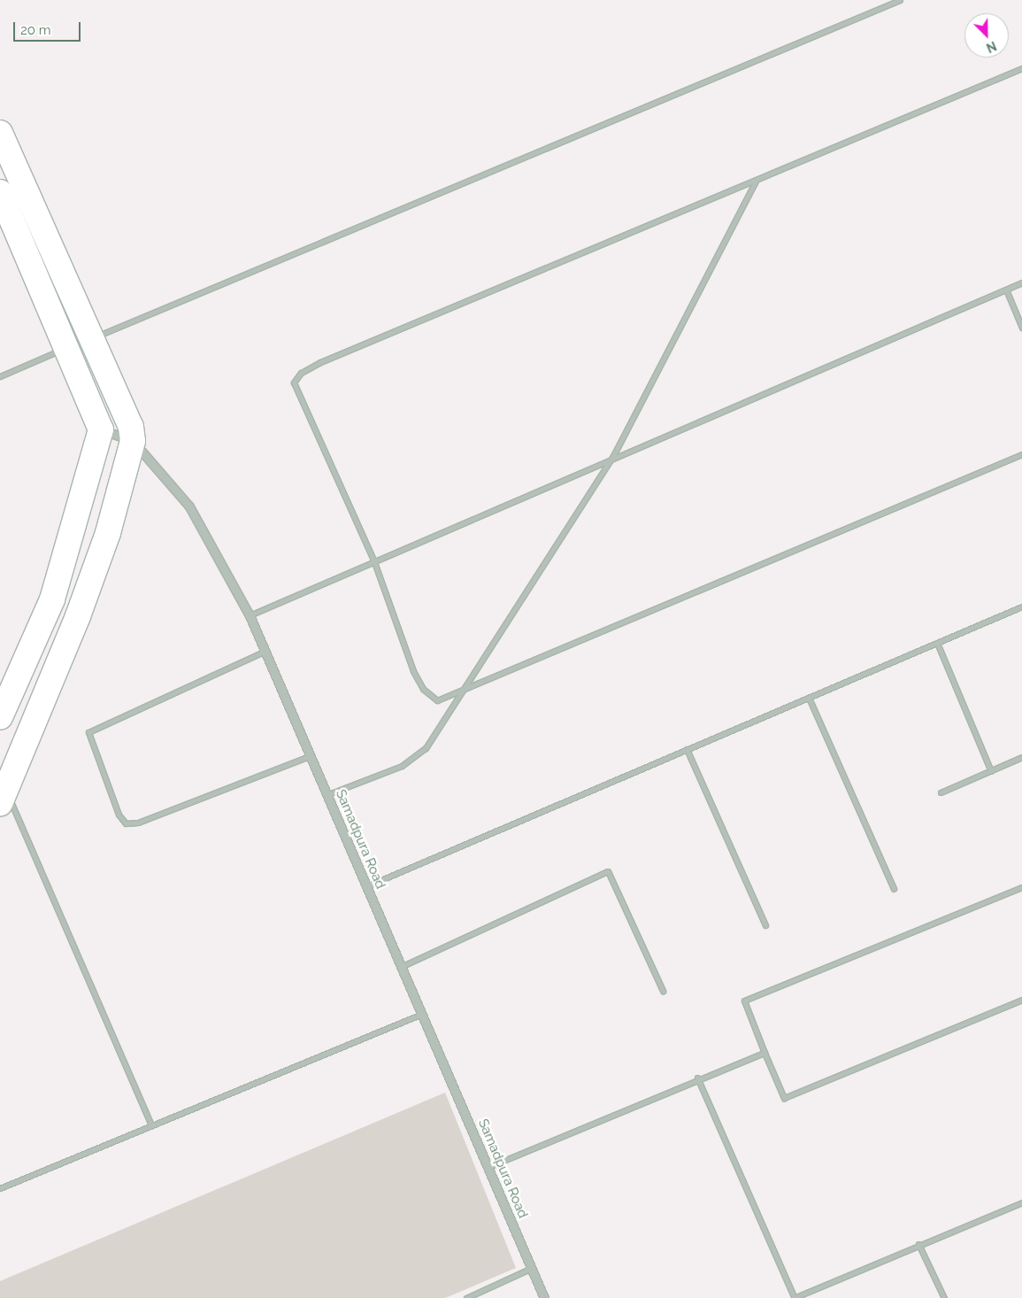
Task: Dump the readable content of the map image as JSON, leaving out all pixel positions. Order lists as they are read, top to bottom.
{
  "streets": {
    "street": ["Samadpura Road"]
  },
  "scale_bar": "20 m",
  "north": "bottom right"
}
